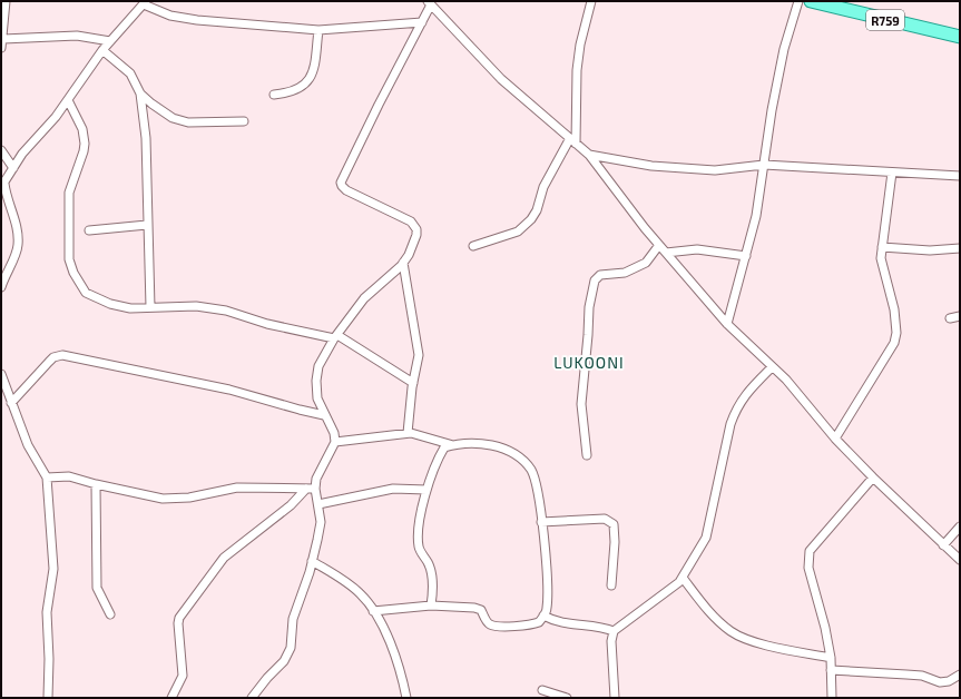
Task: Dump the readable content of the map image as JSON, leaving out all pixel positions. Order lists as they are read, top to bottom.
{
  "streets": {
    "main road": ["R759"]
  },
  "districts": ["LUKOONI"]
}
